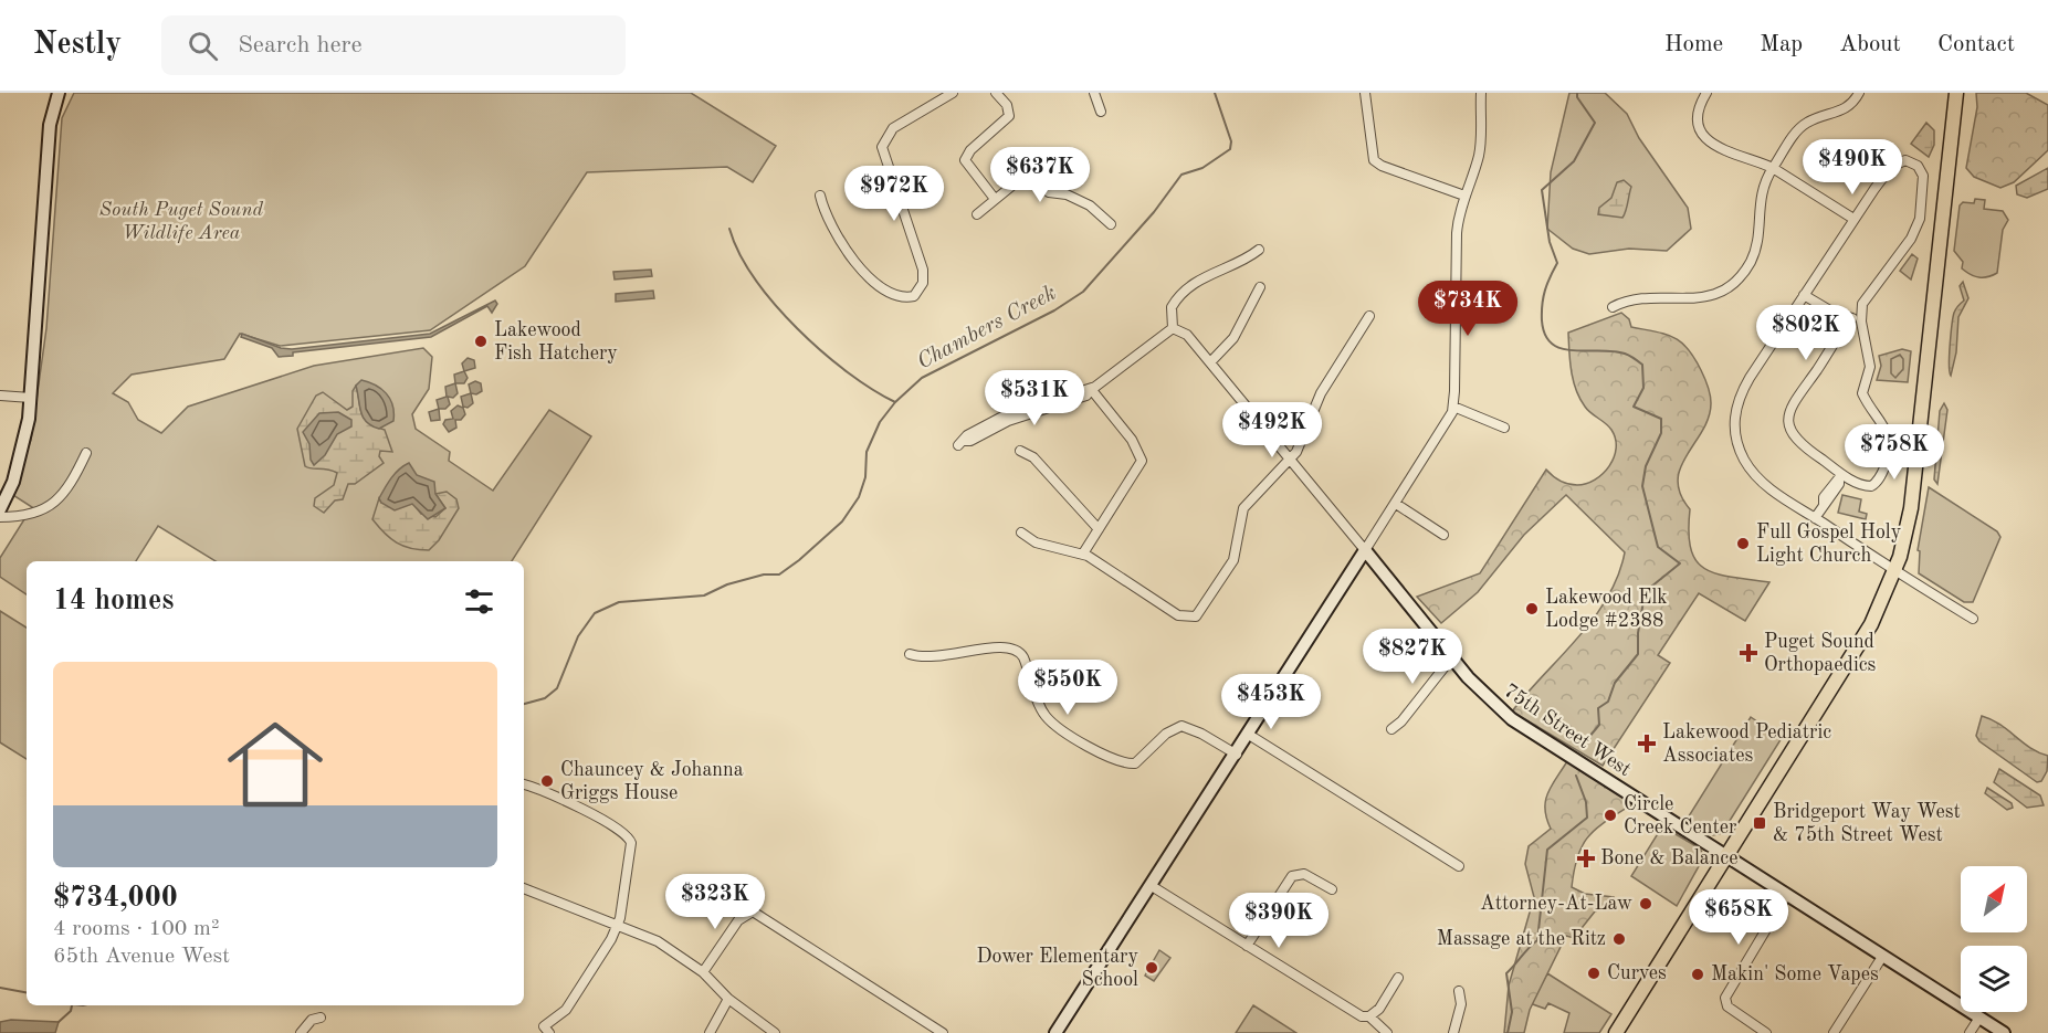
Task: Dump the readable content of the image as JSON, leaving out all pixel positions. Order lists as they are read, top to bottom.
{
  "streets": {
    "street": ["75th Street West"]
  },
  "water": ["Chambers Creek"],
  "parks": ["South Puget Sound Wildlife Area"],
  "places": {
    "other": [
      "Lakewood Fish Hatchery",
      "Full Gospel Holy Light Church",
      "Lakewood Elk Lodge #2388",
      "Chauncey & Johanna Griggs House",
      "Circle Creek Center",
      "Attorney-At-Law",
      "Massage at the Ritz",
      "Dower Elementary School",
      "Curves",
      "Makin' Some Vapes"
    ],
    "health": ["Puget Sound Orthopaedics", "Lakewood Pediatric Associates", "Bone & Balance"],
    "transit": ["Bridgeport Way West & 75th Street West"]
  },
  "north": "top right",
  "page": {
    "header": "Nestly",
    "search": "Search here",
    "nav": [
      "Home",
      "Map",
      "About",
      "Contact"
    ],
    "price": [
      "$490K",
      "$637K",
      "$972K",
      "$734K",
      "$802K",
      "$531K",
      "$492K",
      "$758K",
      "$827K",
      "$550K",
      "$453K",
      "$323K",
      "$658K",
      "$390K"
    ],
    "heading": "14 homes",
    "list": [
      {
        "name": "$734,000",
        "note": "4 rooms · 100 m² · 65th Avenue West"
      }
    ]
  }
}
